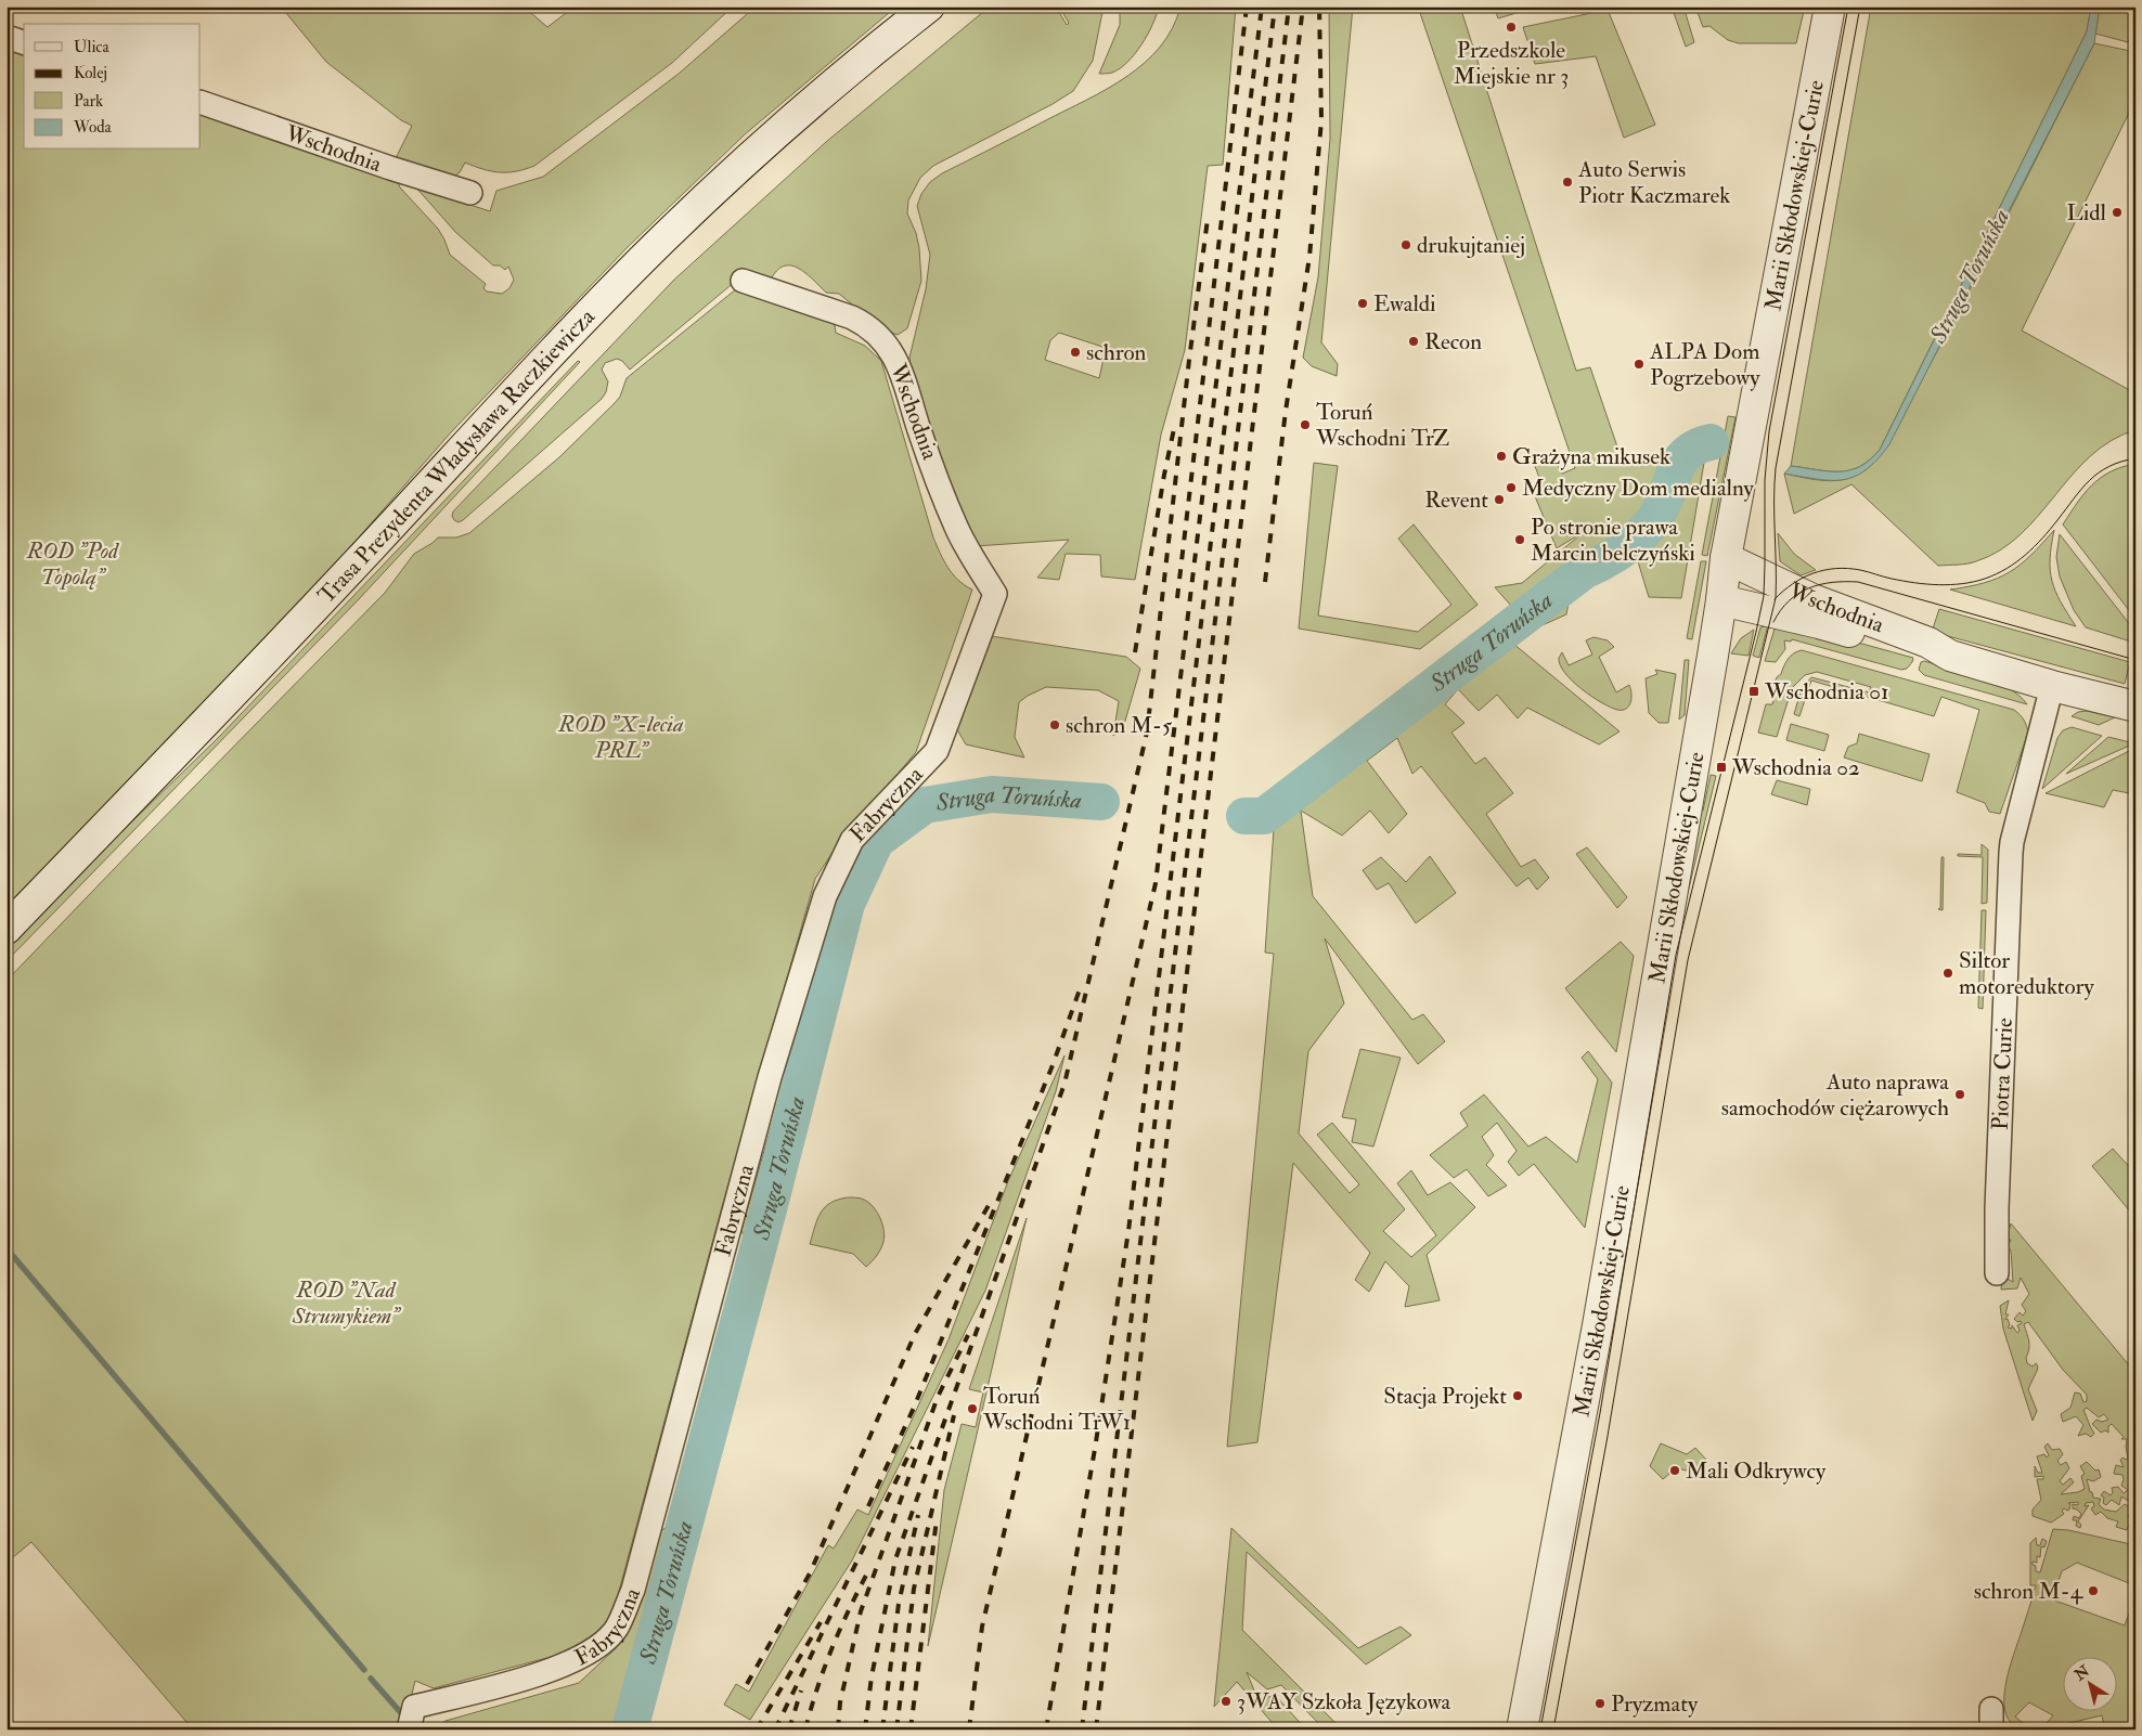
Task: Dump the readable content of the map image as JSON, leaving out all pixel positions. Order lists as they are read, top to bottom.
{
  "streets": {
    "street": [
      "Wschodnia",
      "Marii Skłodowskiej-Curie",
      "Trasa Prezydenta Władysława Raczkiewicza",
      "Fabryczna",
      "Piotra Curie"
    ]
  },
  "crossings": [
    ["Wschodnia", "Marii Skłodowskiej-Curie"],
    ["Wschodnia", "Fabryczna"],
    ["Wschodnia", "Piotra Curie"]
  ],
  "water": ["Struga Toruńska"],
  "parks": ["ROD \"Pod Topolą\"", "ROD \"X-lecia PRL\"", "ROD \"Nad Strumykiem\""],
  "places": {
    "other": [
      "Przedszkole Miejskie nr 3",
      "Auto Serwis Piotr Kaczmarek",
      "Lidl",
      "drukujtaniej",
      "Ewaldi",
      "Recon",
      "schron",
      "ALPA Dom Pogrzebowy",
      "Toruń Wschodni TrZ",
      "Grażyna mikusek",
      "Medyczny Dom medialny",
      "Revent",
      "Po stronie prawa Marcin belczyński",
      "schron M-5",
      "Siltor motoreduktory",
      "Auto naprawa samochodów ciężarowych",
      "Stacja Projekt",
      "Toruń Wschodni TrW1",
      "Mali Odkrywcy",
      "schron M-4",
      "3WAY Szkoła Językowa",
      "Pryzmaty"
    ],
    "transit": ["Wschodnia 01", "Wschodnia 02"]
  },
  "legend": [
    "Ulica",
    "Kolej",
    "Park",
    "Woda"
  ],
  "north": "top left"
}
